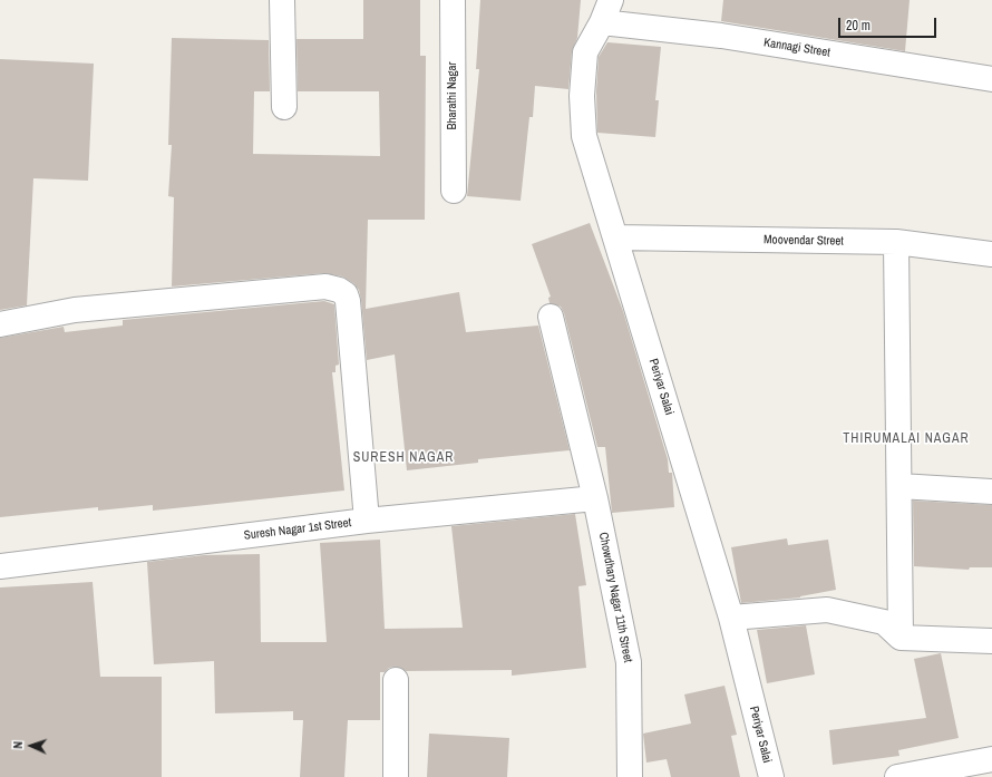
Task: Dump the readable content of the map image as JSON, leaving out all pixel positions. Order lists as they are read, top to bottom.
{
  "streets": {
    "street": [
      "Kannagi Street",
      "Bharathi Nagar",
      "Moovendar Street",
      "Periyar Salai",
      "Suresh Nagar 1st Street",
      "Chowdhary Nagar 11th Street"
    ]
  },
  "crossings": [
    ["Kannagi Street", "Periyar Salai"],
    ["Moovendar Street", "Periyar Salai"],
    ["Suresh Nagar 1st Street", "Chowdhary Nagar 11th Street"]
  ],
  "districts": ["THIRUMALAI NAGAR", "SURESH NAGAR"],
  "scale_bar": "20 m",
  "north": "left"
}
